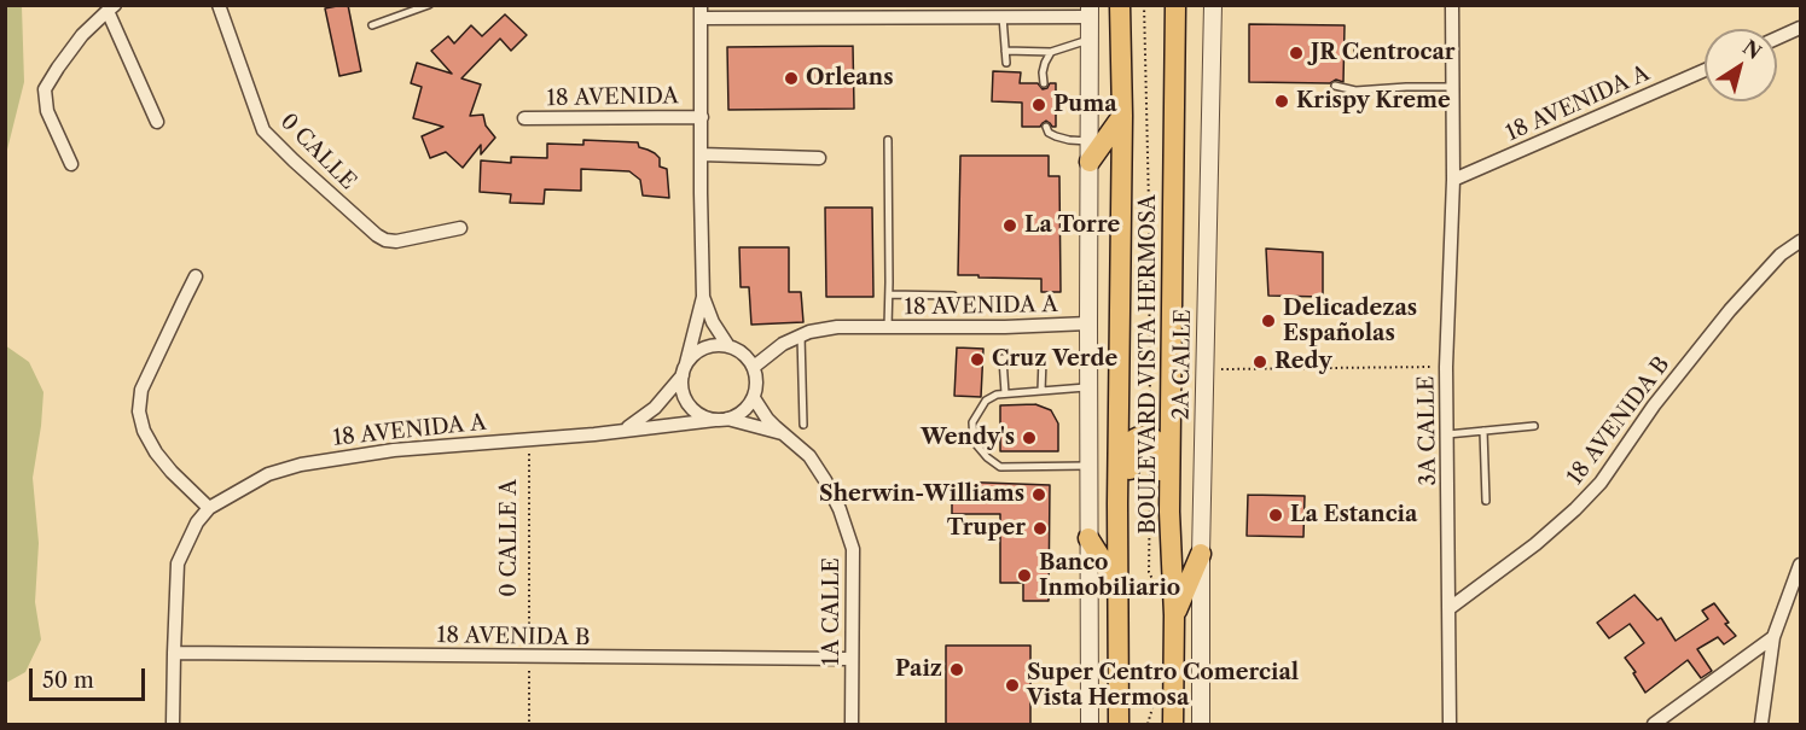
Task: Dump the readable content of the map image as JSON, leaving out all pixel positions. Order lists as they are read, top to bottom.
{
  "streets": {
    "main road": ["BOULEVARD VISTA HERMOSA"],
    "street": [
      "18 AVENIDA",
      "18 AVENIDA A",
      "0 CALLE",
      "2A CALLE",
      "18 AVENIDA B",
      "3A CALLE",
      "1A CALLE"
    ],
    "path": ["0 CALLE A"]
  },
  "crossings": [
    ["18 AVENIDA A", "3A CALLE"],
    ["18 AVENIDA A", "0 CALLE A"],
    ["18 AVENIDA A", "1A CALLE"],
    ["18 AVENIDA B", "3A CALLE"],
    ["18 AVENIDA B", "0 CALLE A"],
    ["18 AVENIDA B", "1A CALLE"]
  ],
  "places": [
    "JR Centrocar",
    "Orleans",
    "Krispy Kreme",
    "Puma",
    "La Torre",
    "Delicadezas Españolas",
    "Cruz Verde",
    "Redy",
    "Wendy's",
    "Sherwin-Williams",
    "La Estancia",
    "Truper",
    "Banco Inmobiliario",
    "Paiz",
    "Super Centro Comercial Vista Hermosa"
  ],
  "scale_bar": "50 m",
  "north": "top right"
}
